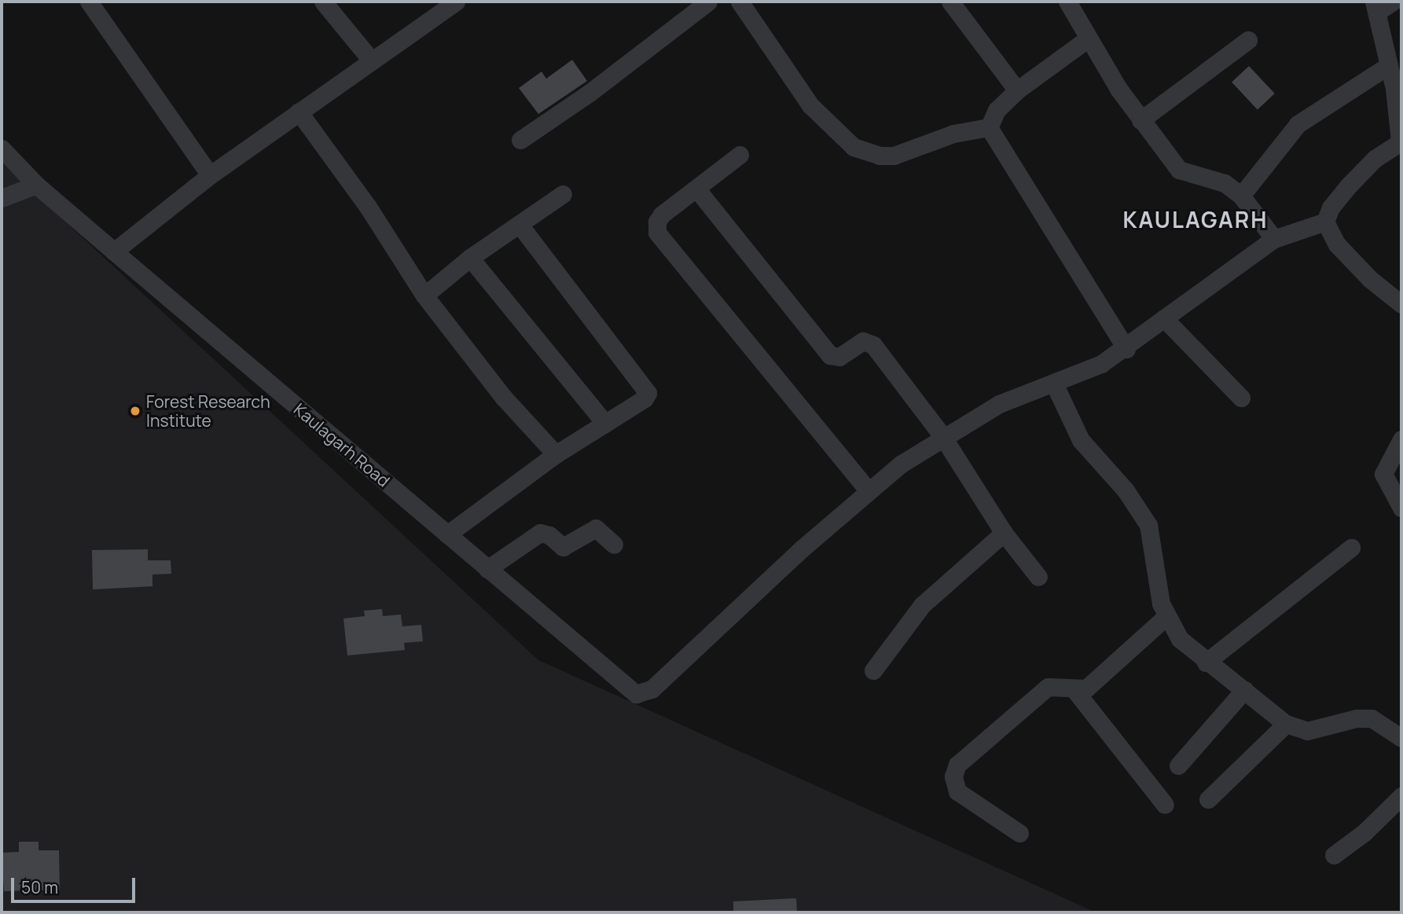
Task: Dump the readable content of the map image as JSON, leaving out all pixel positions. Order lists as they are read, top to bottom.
{
  "streets": {
    "street": ["Kaulagarh Road"]
  },
  "districts": ["KAULAGARH"],
  "places": ["Forest Research Institute"],
  "scale_bar": "50 m"
}
